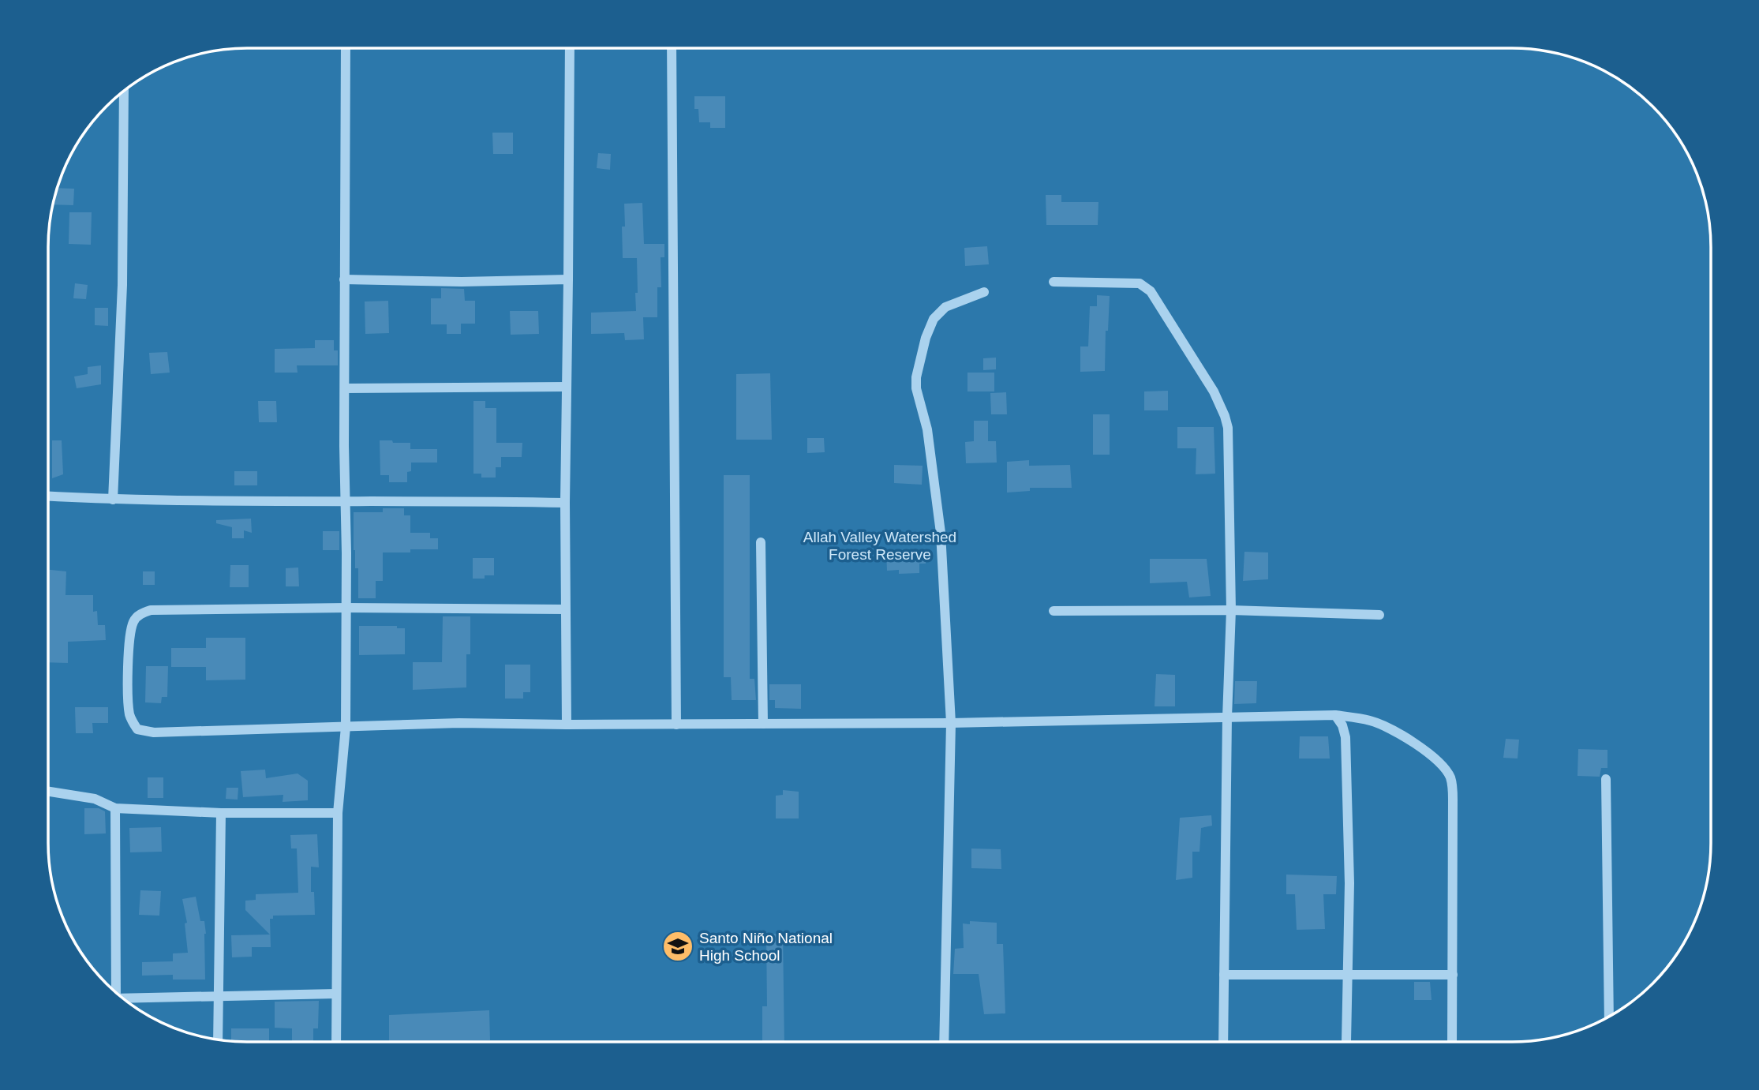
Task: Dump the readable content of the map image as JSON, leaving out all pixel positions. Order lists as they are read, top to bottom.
{
  "parks": ["Allah Valley Watershed Forest Reserve"],
  "places": {
    "school or university": ["Santo Niño National High School"]
  }
}
